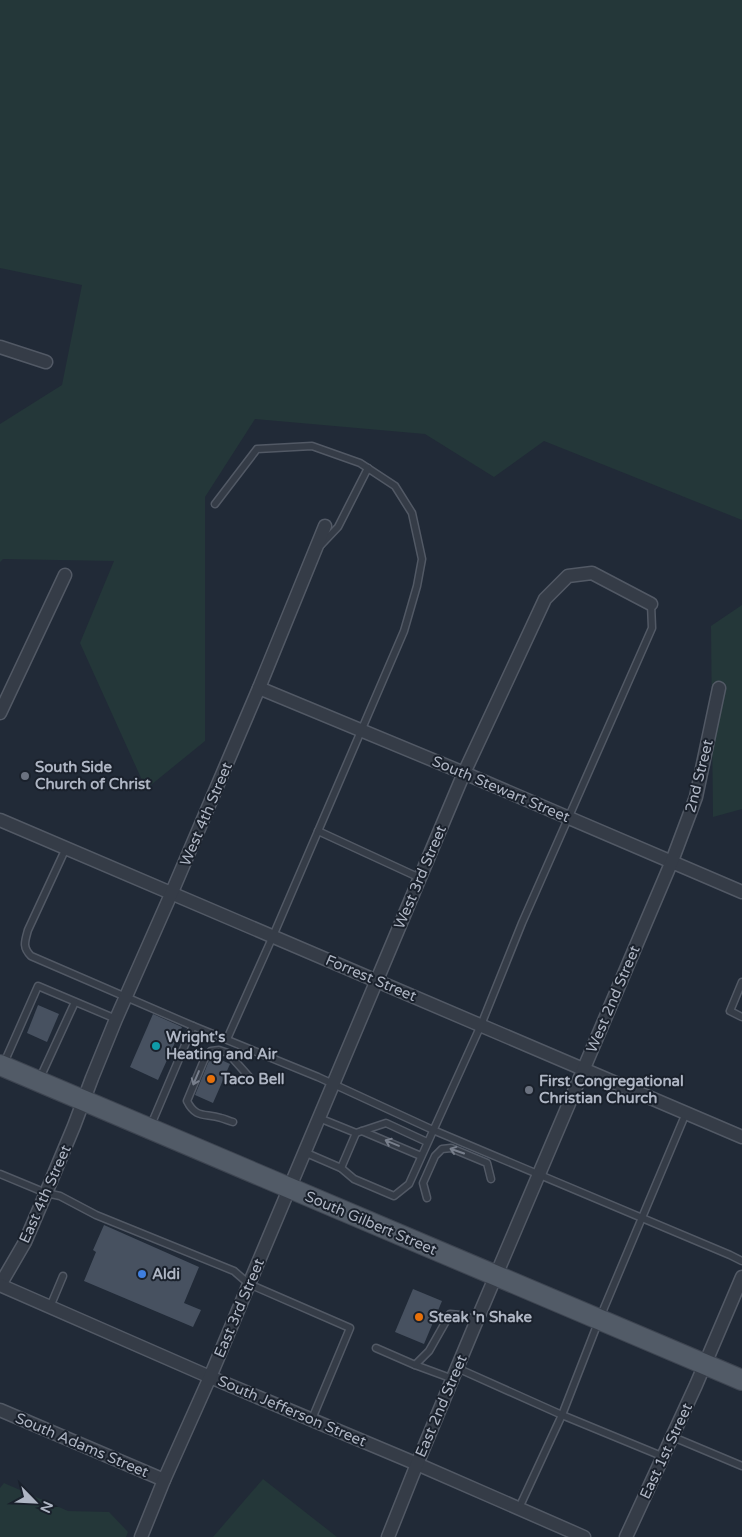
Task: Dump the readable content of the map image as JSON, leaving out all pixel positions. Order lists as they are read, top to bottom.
{
  "streets": {
    "main road": ["South Gilbert Street"],
    "street": [
      "2nd Street",
      "South Stewart Street",
      "West 4th Street",
      "West 3rd Street",
      "Forrest Street",
      "West 2nd Street",
      "East 4th Street",
      "East 3rd Street",
      "East 2nd Street",
      "South Jefferson Street",
      "South Adams Street",
      "East 1st Street"
    ]
  },
  "crossings": [
    ["2nd Street", "South Stewart Street"],
    ["2nd Street", "West 2nd Street"],
    ["South Stewart Street", "West 4th Street"],
    ["South Stewart Street", "West 3rd Street"],
    ["South Stewart Street", "West 2nd Street"],
    ["West 4th Street", "Forrest Street"],
    ["West 4th Street", "East 4th Street"],
    ["West 4th Street", "South Gilbert Street"],
    ["West 3rd Street", "Forrest Street"],
    ["West 3rd Street", "South Gilbert Street"],
    ["West 3rd Street", "East 3rd Street"],
    ["Forrest Street", "West 2nd Street"],
    ["West 2nd Street", "South Gilbert Street"],
    ["West 2nd Street", "East 2nd Street"],
    ["East 4th Street", "South Gilbert Street"],
    ["East 4th Street", "South Jefferson Street"],
    ["South Gilbert Street", "East 3rd Street"],
    ["South Gilbert Street", "East 2nd Street"],
    ["South Gilbert Street", "East 1st Street"],
    ["East 3rd Street", "South Jefferson Street"],
    ["East 3rd Street", "South Adams Street"],
    ["East 2nd Street", "South Jefferson Street"]
  ],
  "places": [
    "South Side Church of Christ",
    "Wright's Heating and Air",
    "Taco Bell",
    "First Congregational Christian Church",
    "Aldi",
    "Steak 'n Shake"
  ],
  "north": "bottom right"
}
